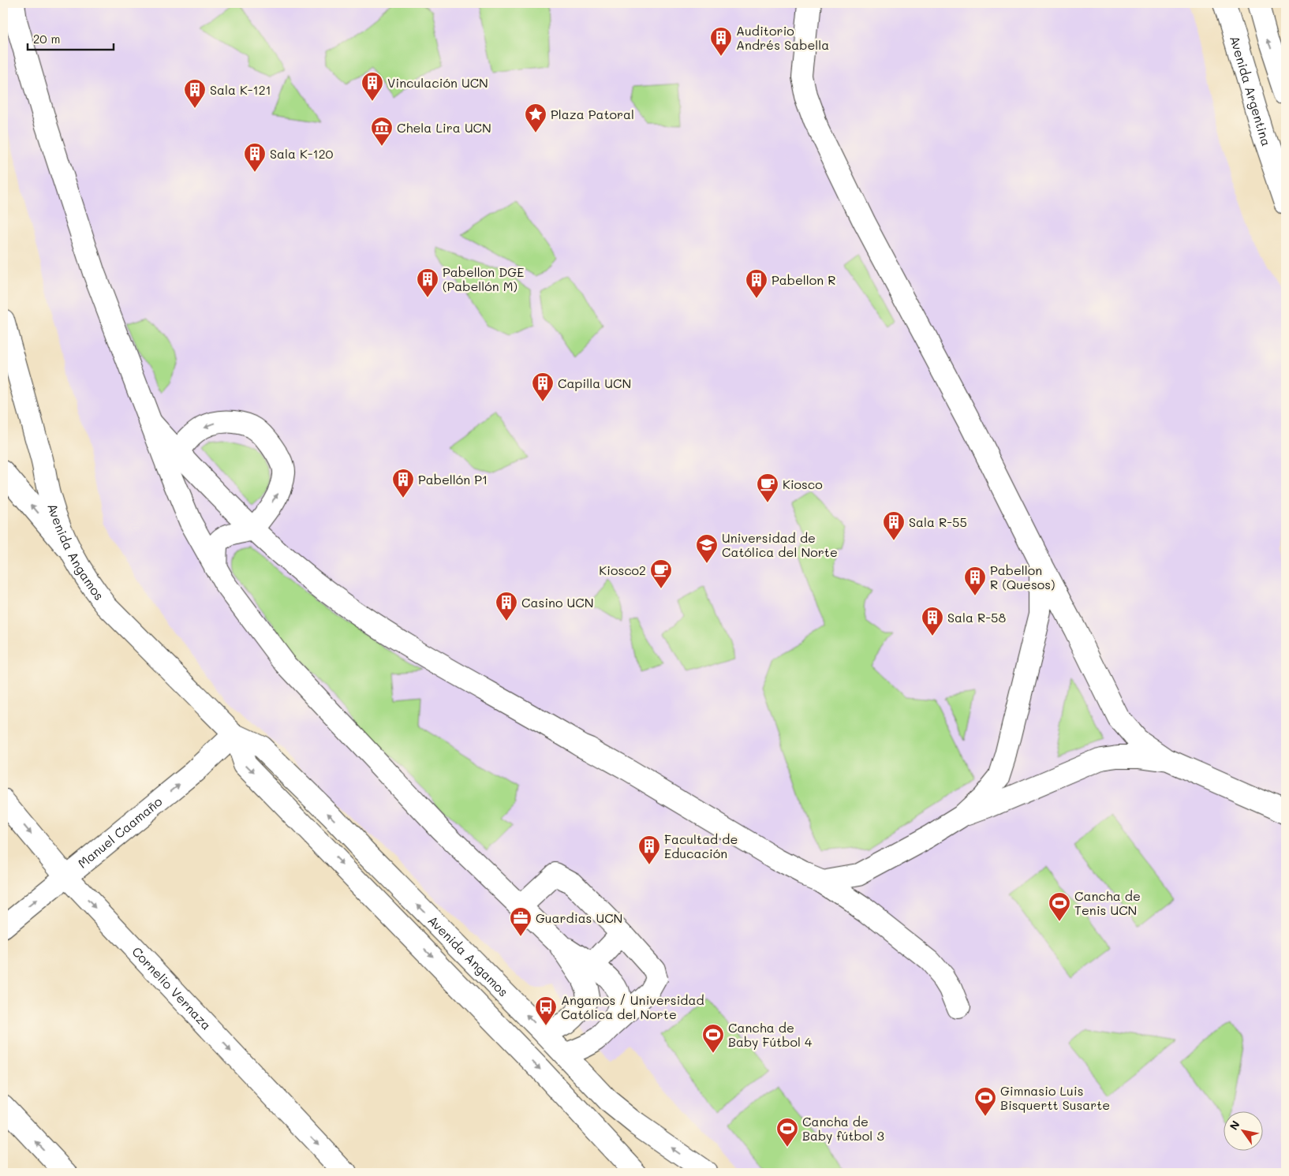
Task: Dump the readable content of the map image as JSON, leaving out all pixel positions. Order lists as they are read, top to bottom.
{
  "streets": {
    "main road": [
      "Avenida Argentina",
      "Avenida Angamos",
      "Manuel Caamaño",
      "Cornelio Vernaza"
    ]
  },
  "crossings": [
    ["Avenida Angamos", "Manuel Caamaño"],
    ["Manuel Caamaño", "Cornelio Vernaza"]
  ],
  "one_way": ["Manuel Caamaño", "Cornelio Vernaza"],
  "places": {
    "building": [
      "Auditorio Andrés Sabella",
      "Vinculación UCN",
      "Sala K-121",
      "Sala K-120",
      "Pabellon DGE (Pabellón M)",
      "Pabellon R",
      "Capilla UCN",
      "Pabellón P1",
      "Sala R-55",
      "Pabellon R (Quesos)",
      "Casino UCN",
      "Sala R-58",
      "Facultad de Educación"
    ],
    "place": ["Plaza Patoral"],
    "museum": ["Chela Lira UCN"],
    "cafe": ["Kiosco", "Kiosco2"],
    "school or university": ["Universidad de Católica del Norte"],
    "sports": [
      "Cancha de Tenis UCN",
      "Cancha de Baby Fútbol 4",
      "Gimnasio Luis Bisquertt Susarte",
      "Cancha de Baby fútbol 3"
    ],
    "office": ["Guardias UCN"],
    "bus stop": ["Angamos / Universidad Católica del Norte"]
  },
  "scale_bar": "20 m",
  "north": "top left"
}
